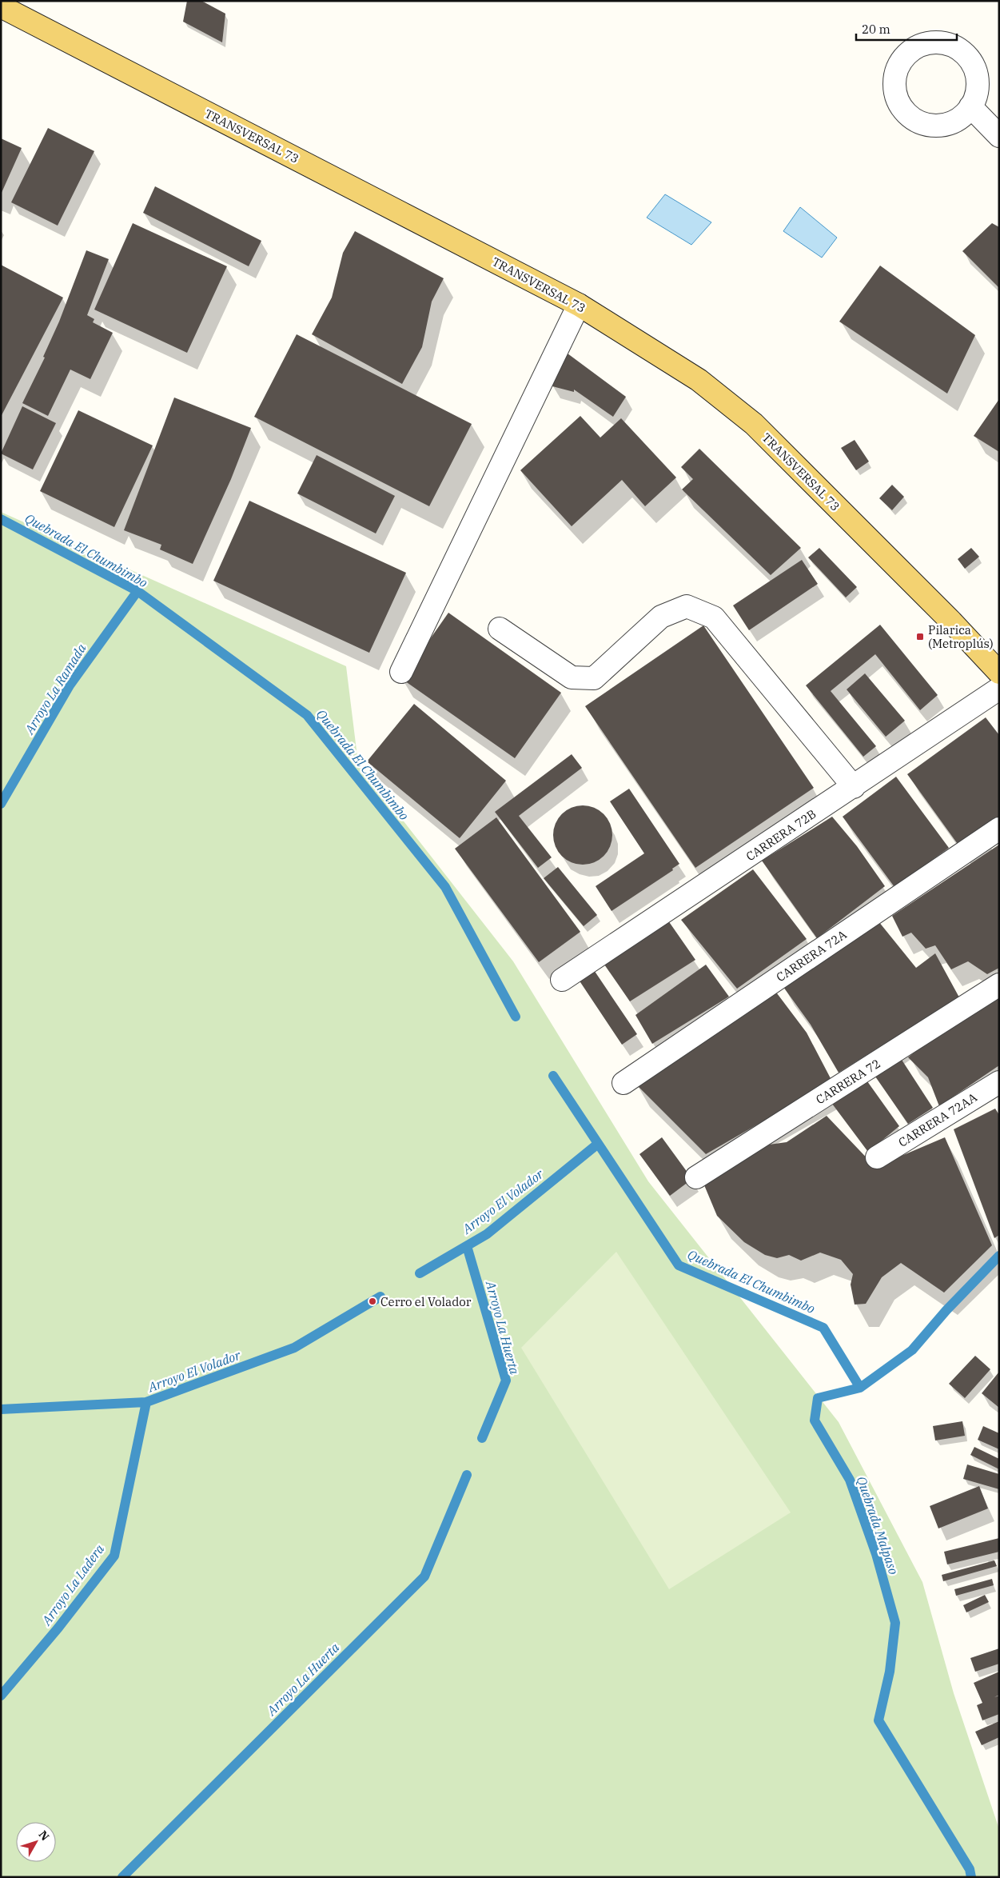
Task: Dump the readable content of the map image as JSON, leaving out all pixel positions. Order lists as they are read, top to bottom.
{
  "streets": {
    "main road": ["TRANSVERSAL 73"],
    "street": [
      "CARRERA 72B",
      "CARRERA 72A",
      "CARRERA 72",
      "CARRERA 72AA"
    ]
  },
  "water": [
    "Quebrada El Chumbimbo",
    "Arroyo La Ramada",
    "Arroyo El Volador",
    "Arroyo La Huerta",
    "Quebrada Malpaso",
    "Arroyo La Ladera"
  ],
  "places": {
    "transit": ["Pilarica (Metroplús)"],
    "other": ["Cerro el Volador"]
  },
  "scale_bar": "20 m",
  "north": "top right"
}
